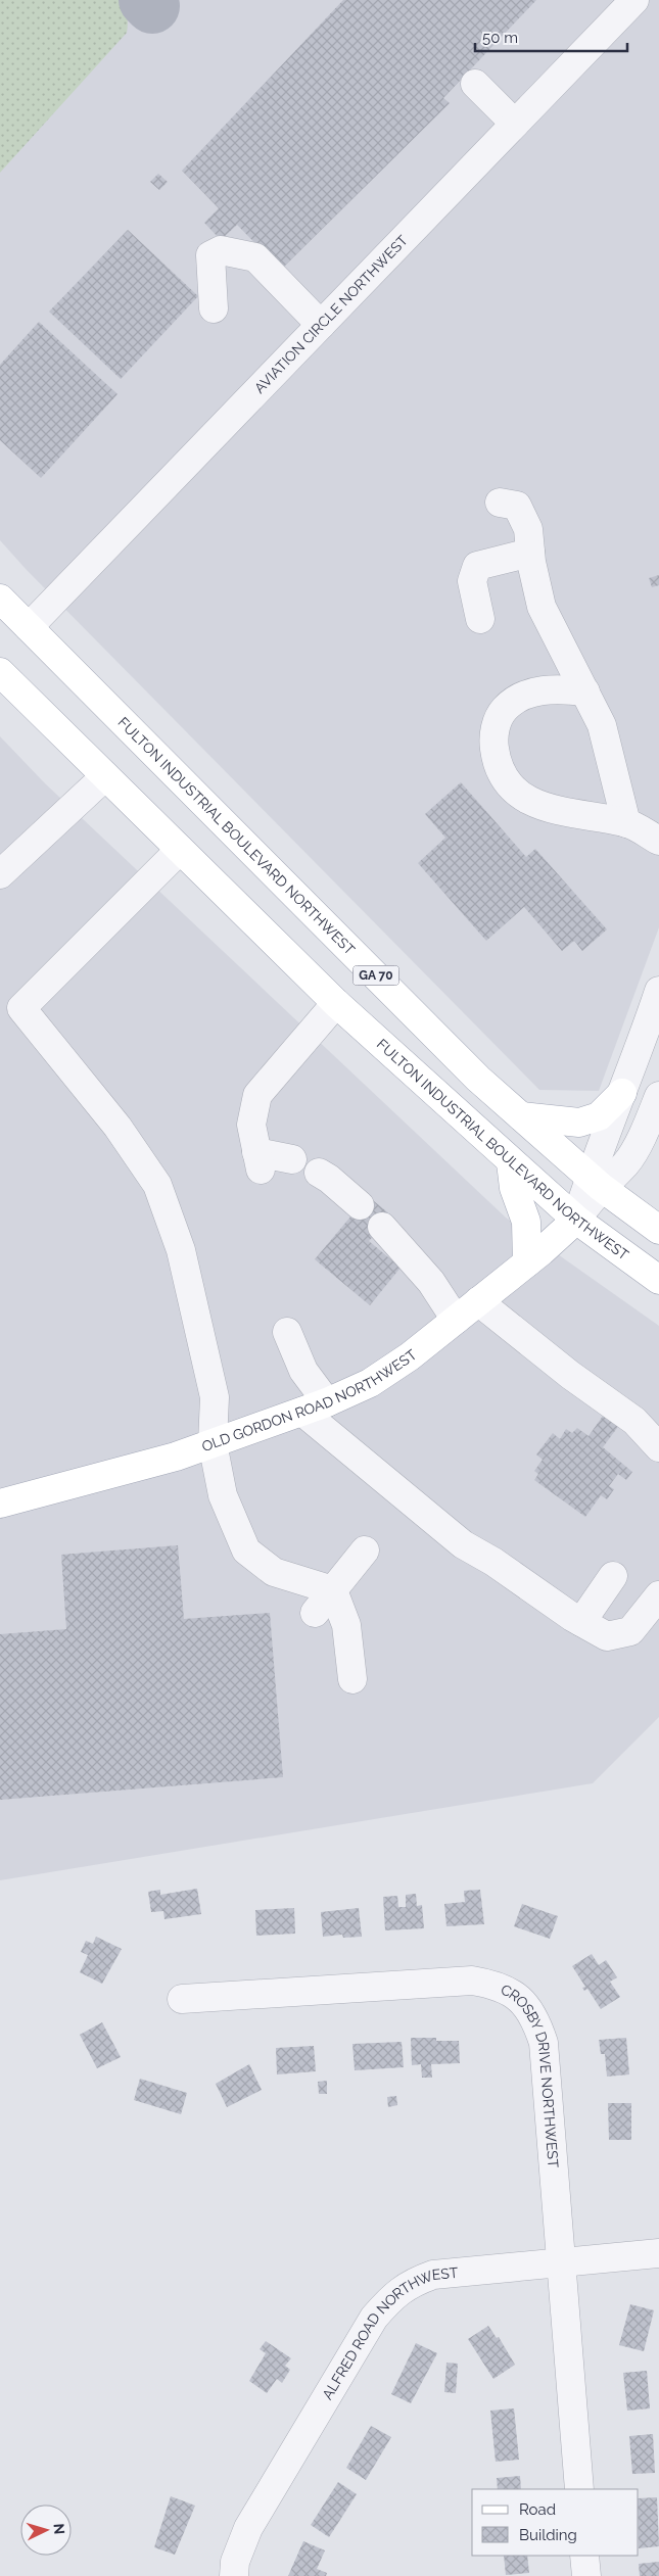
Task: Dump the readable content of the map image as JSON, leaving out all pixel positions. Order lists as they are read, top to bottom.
{
  "streets": {
    "main road": ["FULTON INDUSTRIAL BOULEVARD NORTHWEST", "GA 70", "OLD GORDON ROAD NORTHWEST"],
    "street": ["AVIATION CIRCLE NORTHWEST", "CROSBY DRIVE NORTHWEST", "ALFRED ROAD NORTHWEST"]
  },
  "crossings": [
    ["AVIATION CIRCLE NORTHWEST", "FULTON INDUSTRIAL BOULEVARD NORTHWEST"],
    ["FULTON INDUSTRIAL BOULEVARD NORTHWEST", "OLD GORDON ROAD NORTHWEST"],
    ["CROSBY DRIVE NORTHWEST", "ALFRED ROAD NORTHWEST"]
  ],
  "legend": ["Road", "Building"],
  "scale_bar": "50 m",
  "north": "right"
}
